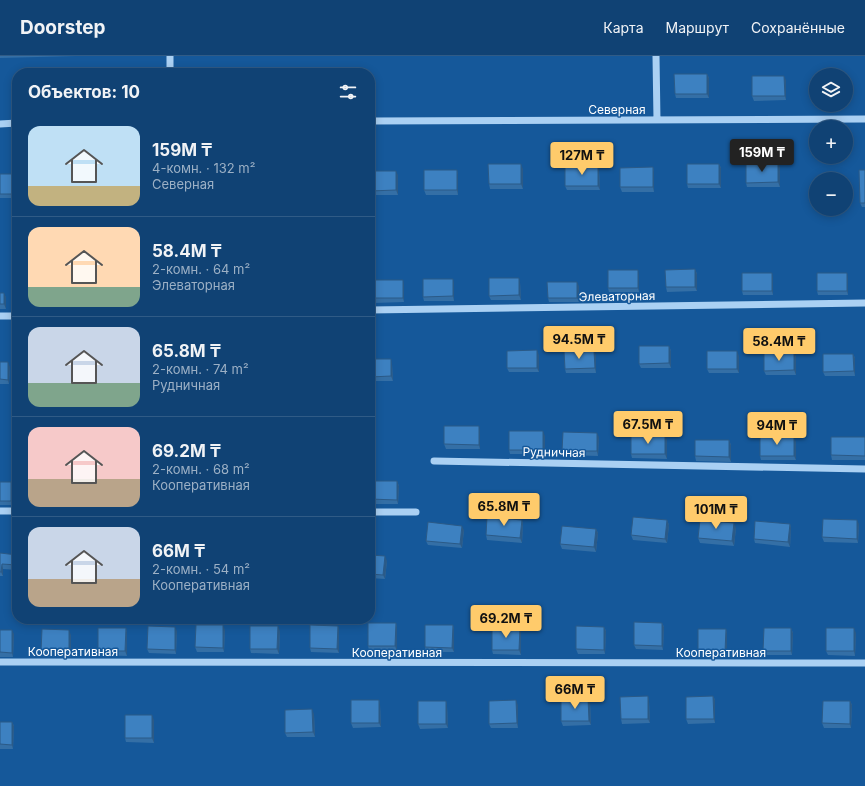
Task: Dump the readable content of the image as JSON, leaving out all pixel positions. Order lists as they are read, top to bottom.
{
  "streets": {
    "street": [
      "Северная",
      "Элеваторная",
      "Рудничная",
      "Кооперативная"
    ]
  },
  "page": {
    "header": "Doorstep",
    "nav": ["Карта", "Маршрут", "Сохранённые"],
    "map_buttons": ["+", "−"],
    "heading": "Объектов: 10",
    "list": [
      {
        "name": "159M ₸",
        "note": "4-комн. · 132 m² · Северная"
      },
      {
        "name": "58.4M ₸",
        "note": "2-комн. · 64 m² · Элеваторная"
      },
      {
        "name": "65.8M ₸",
        "note": "2-комн. · 74 m² · Рудничная"
      },
      {
        "name": "69.2M ₸",
        "note": "2-комн. · 68 m² · Кооперативная"
      },
      {
        "name": "66M ₸",
        "note": "2-комн. · 54 m² · Кооперативная"
      }
    ],
    "price": [
      "159M ₸",
      "127M ₸",
      "94.5M ₸",
      "58.4M ₸",
      "67.5M ₸",
      "94M ₸",
      "65.8M ₸",
      "101M ₸",
      "69.2M ₸",
      "66M ₸"
    ]
  }
}
